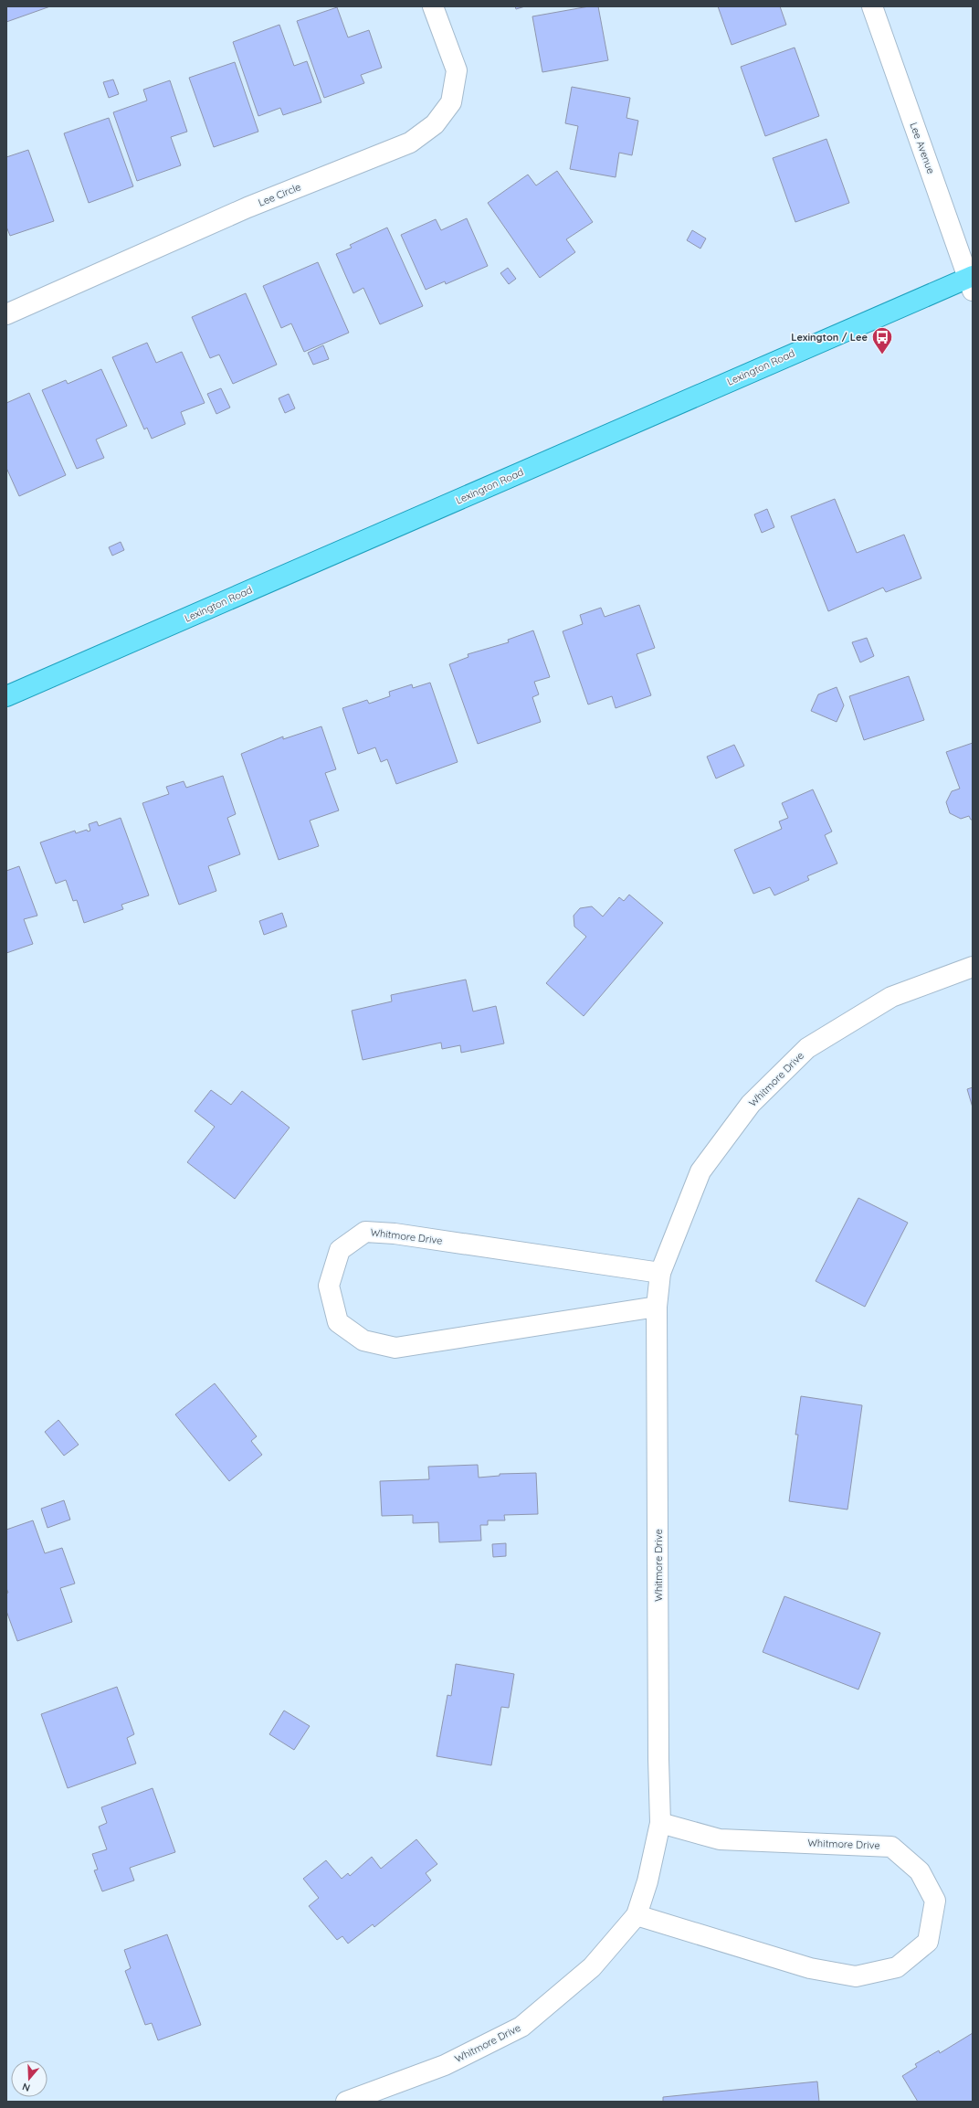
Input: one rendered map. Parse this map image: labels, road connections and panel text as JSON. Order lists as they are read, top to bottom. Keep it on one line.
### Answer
{"streets":{"main road":["Lexington Road"],"street":["Lee Avenue","Lee Circle","Whitmore Drive"]},"crossings":[["Lee Avenue","Lexington Road"]],"places":{"bus stop":["Lexington / Lee"]},"north":"bottom"}
